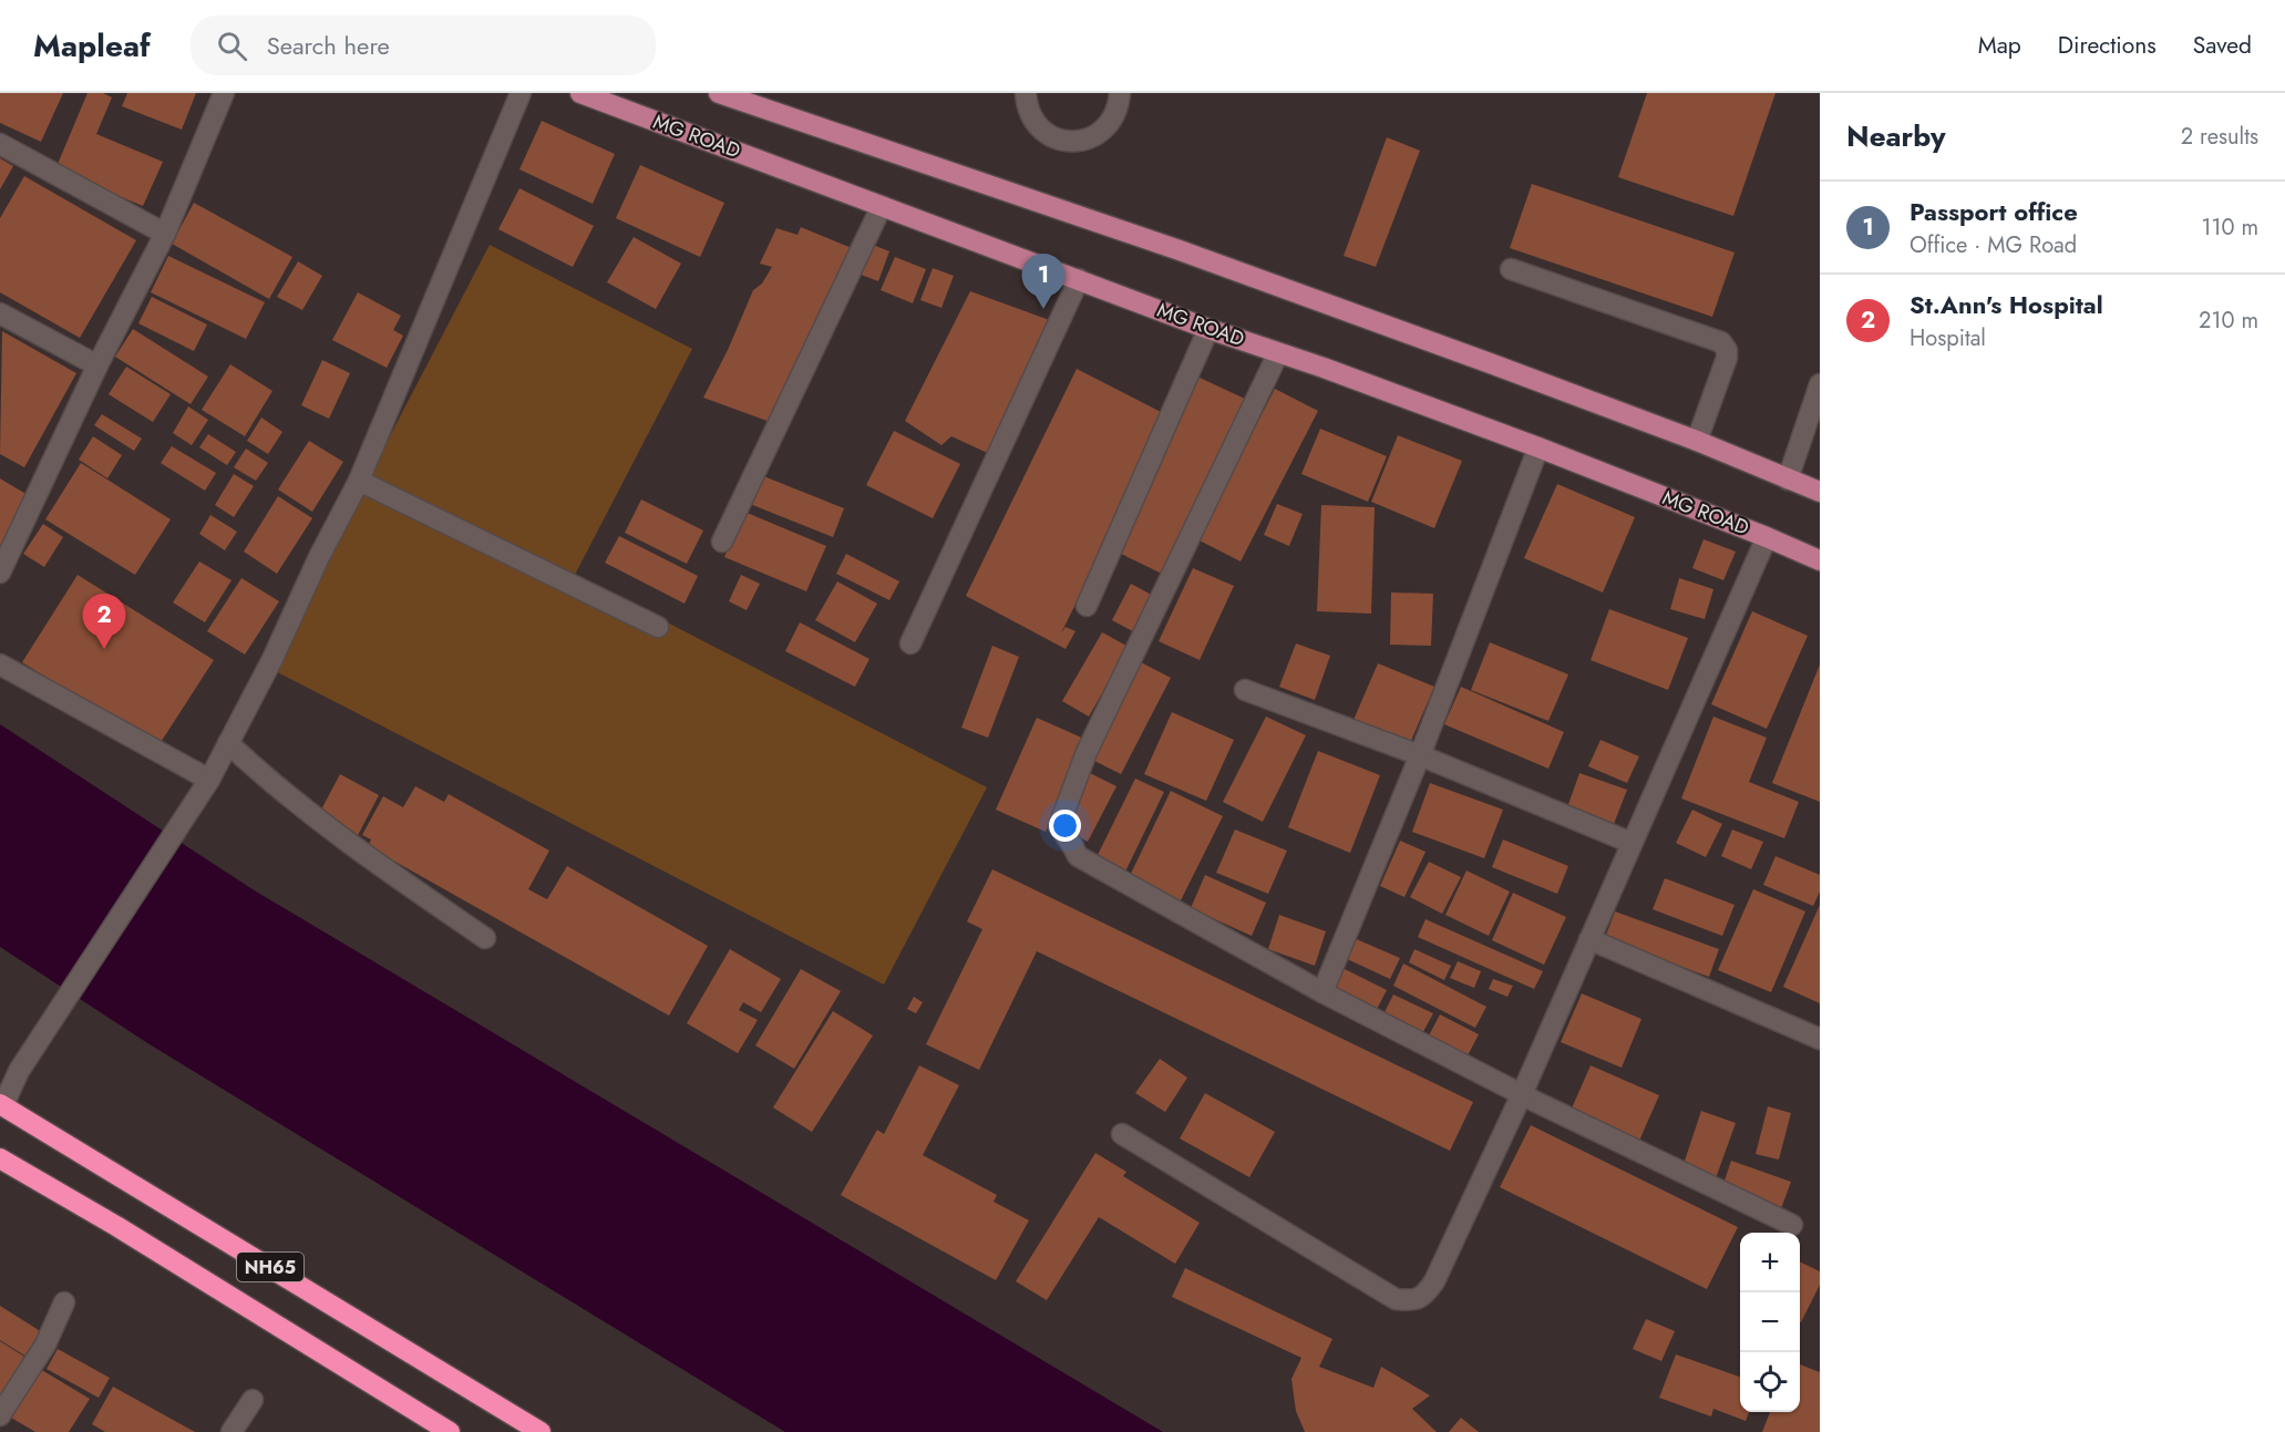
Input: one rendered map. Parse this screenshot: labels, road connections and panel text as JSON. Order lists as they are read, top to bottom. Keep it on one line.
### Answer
{"streets":{"highway":["NH65"],"main road":["MG ROAD"]},"page":{"header":"Mapleaf","search":"Search here","nav":["Map","Directions","Saved"],"heading":["Nearby","2 results"],"list":[{"mark":"1","name":"Passport office","note":"Office · MG Road","value":"110 m"},{"mark":"2","name":"St.Ann's Hospital","note":"Hospital","value":"210 m"}],"pins":["1","2"],"map_buttons":["+","−"]}}
